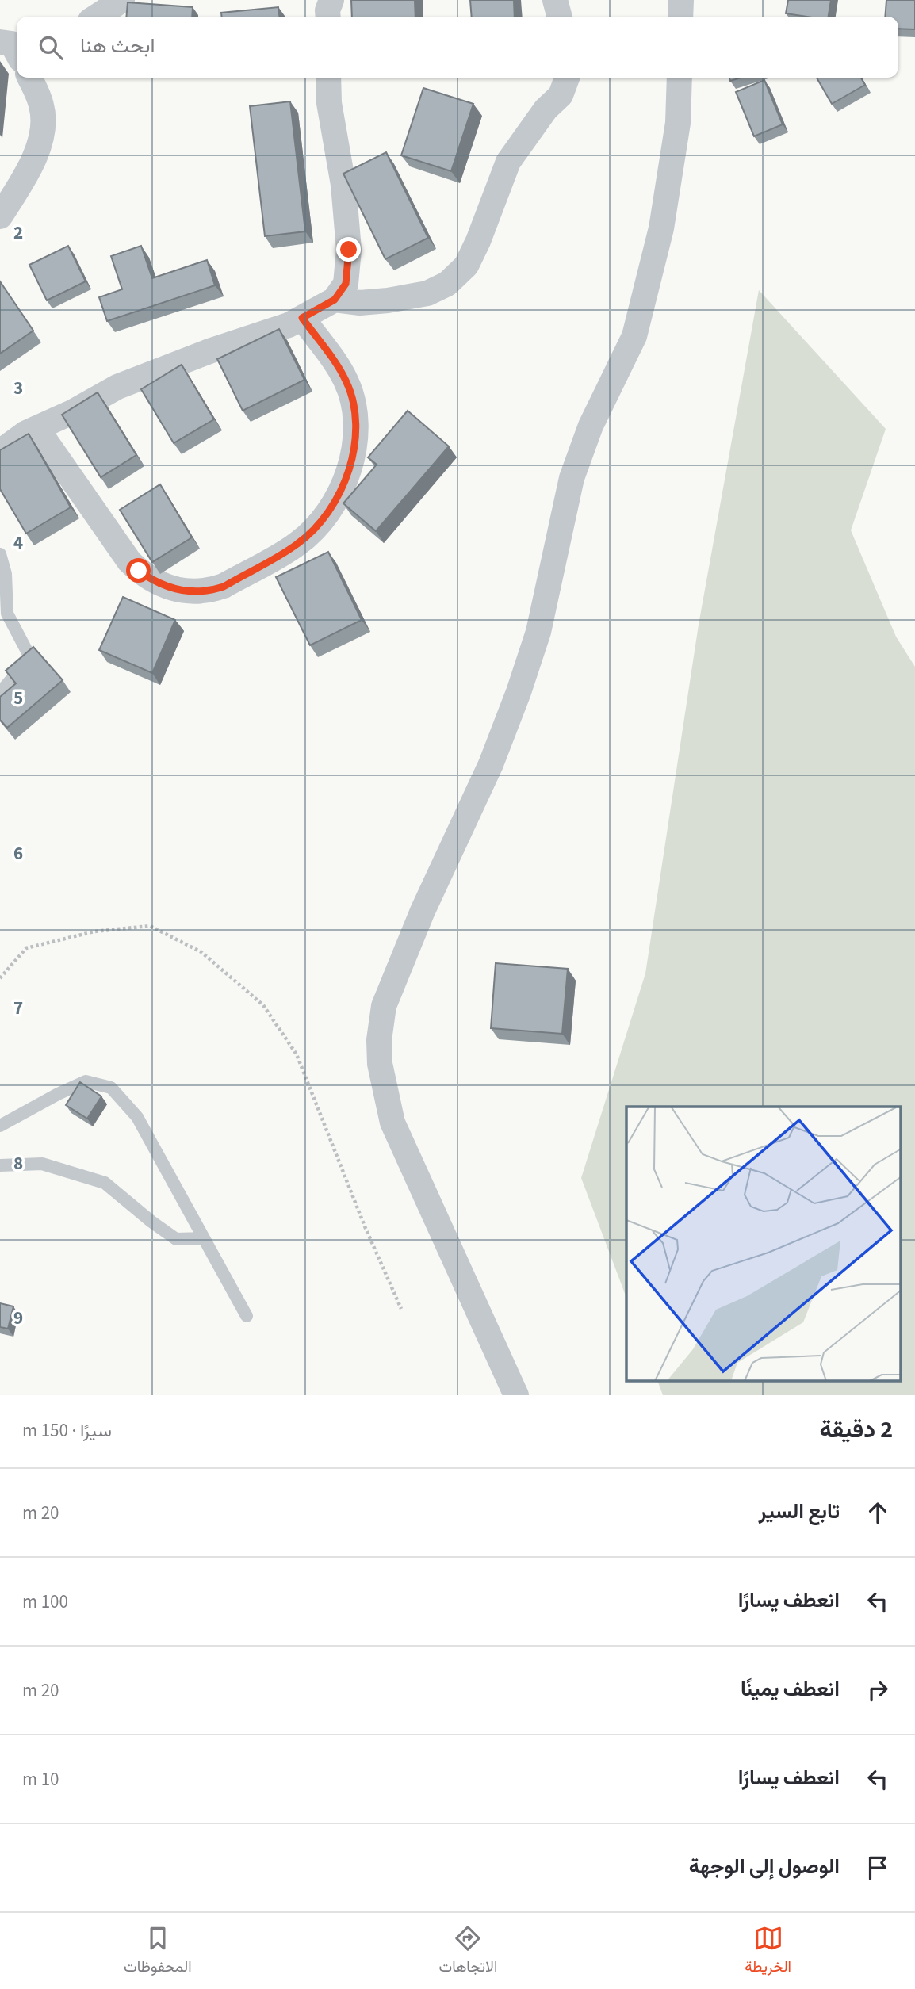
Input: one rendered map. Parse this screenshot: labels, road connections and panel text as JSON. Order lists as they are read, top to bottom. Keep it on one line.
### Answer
{"page":{"search":"ابحث هنا","heading":["2 دقيقة","سيرًا · 150 m"],"list":[["تابع السير","20 m"],["انعطف يسارًا","100 m"],["انعطف يمينًا","20 m"],["انعطف يسارًا","10 m"],"الوصول إلى الوجهة"],"nav":["الخريطة","الاتجاهات","المحفوظات"]},"grid":{"rows":["2","3","4","5","6","7","8","9"]}}
